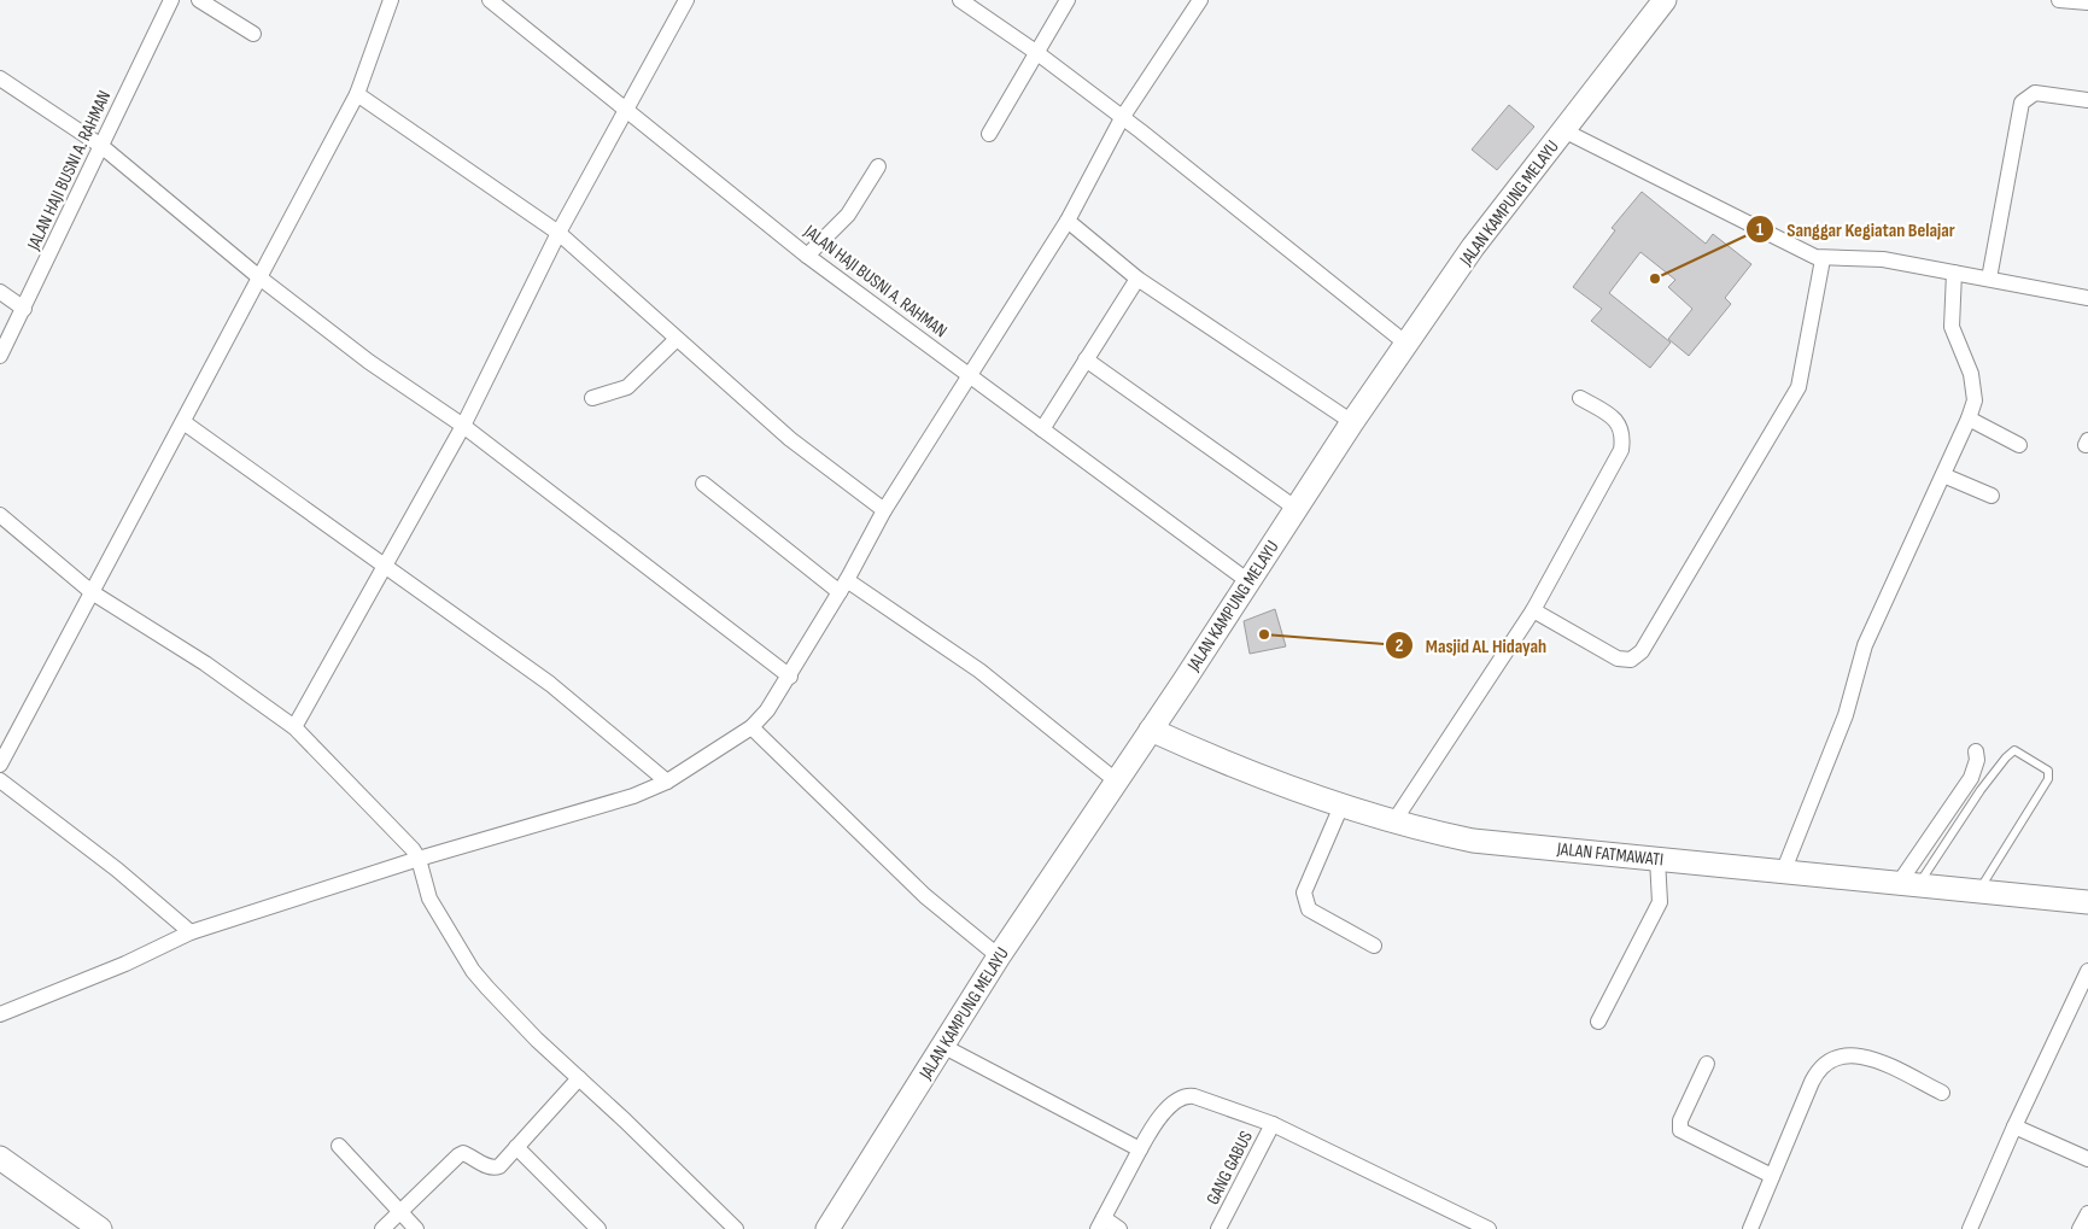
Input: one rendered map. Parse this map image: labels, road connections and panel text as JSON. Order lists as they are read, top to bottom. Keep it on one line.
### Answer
{"streets":{"main road":["JALAN KAMPUNG MELAYU","JALAN FATMAWATI"],"street":["JALAN HAJI BUSNI A. RAHMAN","GANG GABUS"]},"crossings":[["JALAN HAJI BUSNI A. RAHMAN","JALAN KAMPUNG MELAYU"],["JALAN KAMPUNG MELAYU","JALAN FATMAWATI"]],"places":["Sanggar Kegiatan Belajar","Masjid AL Hidayah"]}
